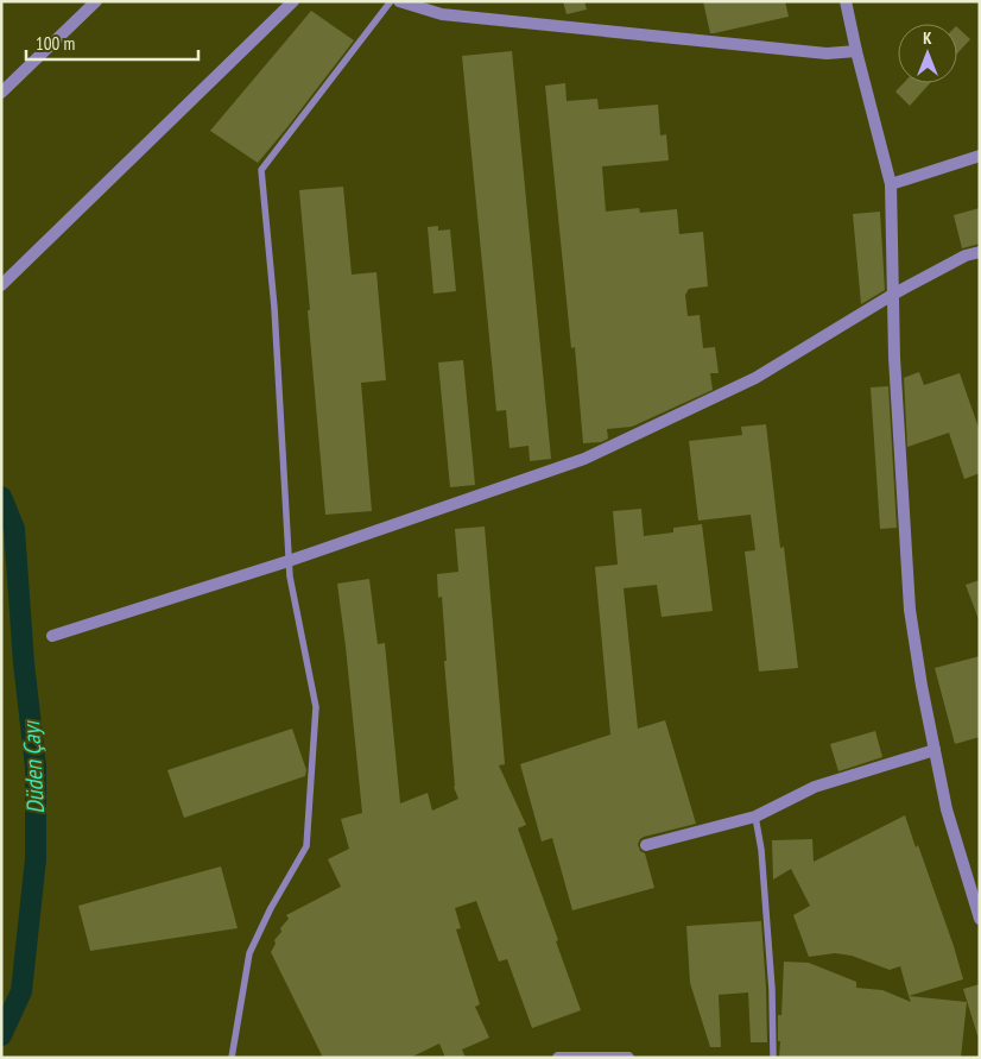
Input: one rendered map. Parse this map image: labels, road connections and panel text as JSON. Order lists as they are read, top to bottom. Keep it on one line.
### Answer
{"water":["Düden Çayı"],"scale_bar":"100 m","north":"top"}
